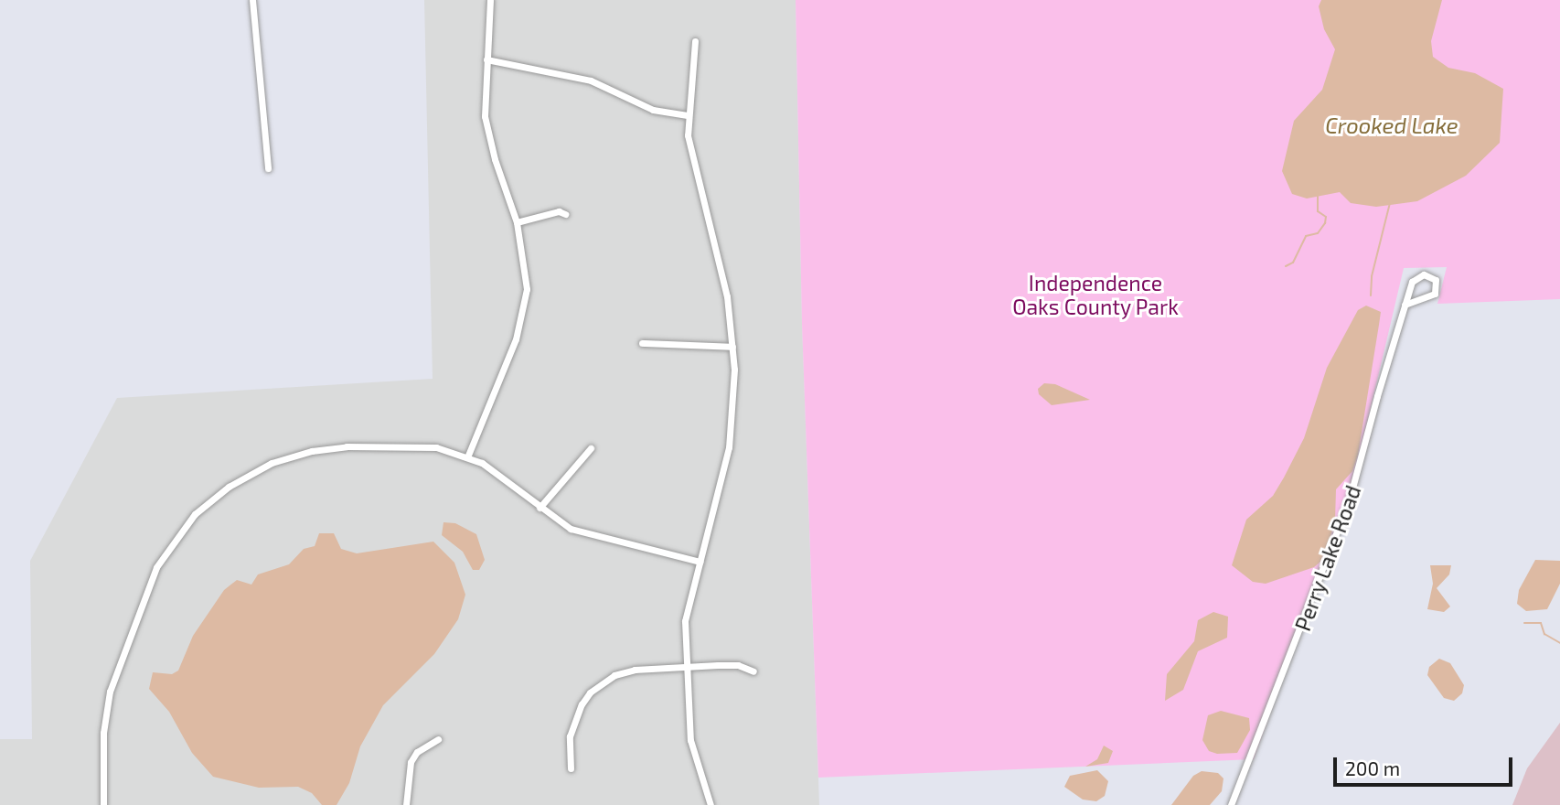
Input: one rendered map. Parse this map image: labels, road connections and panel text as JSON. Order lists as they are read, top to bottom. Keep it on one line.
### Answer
{"streets":{"street":["Perry Lake Road"]},"water":["Crooked Lake"],"parks":["Independence Oaks County Park"],"scale_bar":"200 m"}
